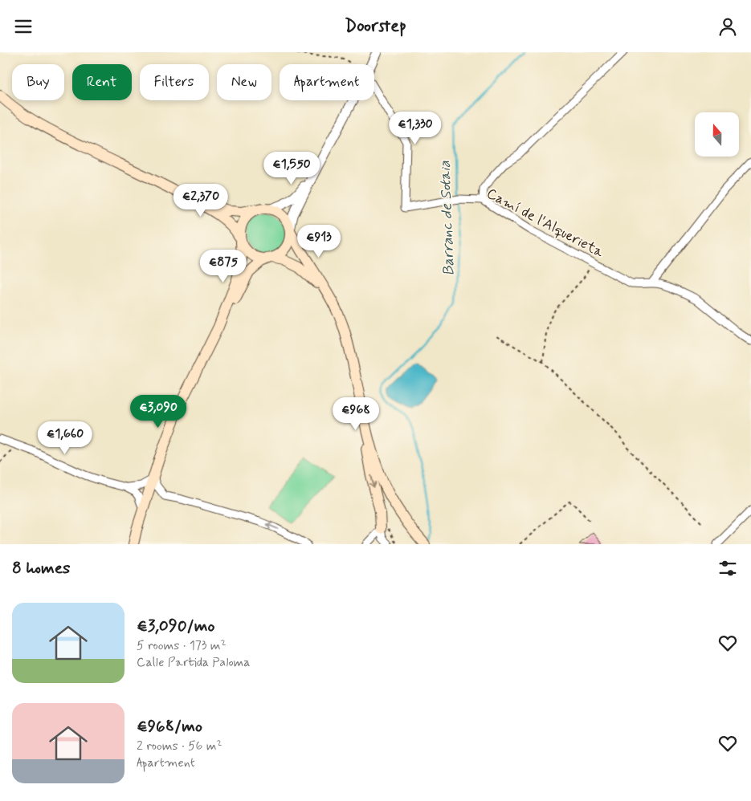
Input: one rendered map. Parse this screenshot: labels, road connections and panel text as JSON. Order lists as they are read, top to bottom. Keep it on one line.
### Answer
{"streets":{"street":["Camí de l'Alquerieta"]},"water":["Barranc de Sotaia"],"north":"top","page":{"header":"Doorstep","chip":["Buy","Rent","Filters","New","Apartment"],"price":["€1,330","€1,550","€2,370","€913","€875","€3,090","€968","€1,660"],"heading":"8 homes","list":[{"name":"€3,090/mo","note":"5 rooms · 173 m² · Calle Partida Paloma"},{"name":"€968/mo","note":"2 rooms · 56 m² · Apartment"}]}}
